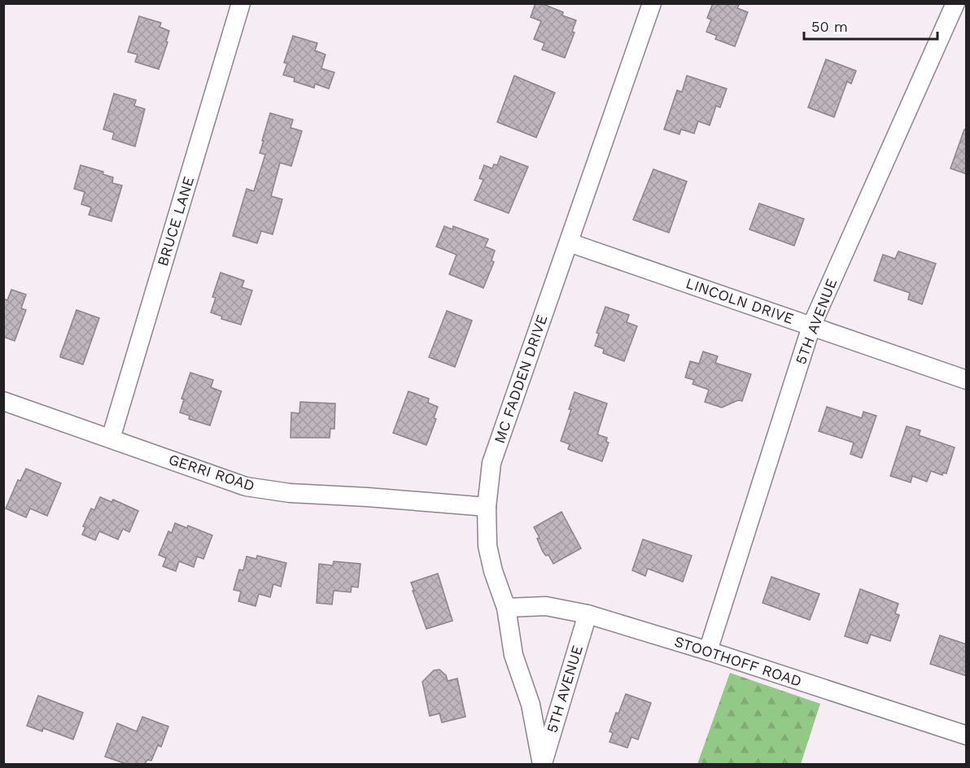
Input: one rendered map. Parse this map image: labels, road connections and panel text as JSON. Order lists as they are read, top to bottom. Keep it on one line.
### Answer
{"streets":{"street":["BRUCE LANE","LINCOLN DRIVE","5TH AVENUE","MC FADDEN DRIVE","GERRI ROAD","STOOTHOFF ROAD"]},"crossings":[["BRUCE LANE","GERRI ROAD"],["LINCOLN DRIVE","5TH AVENUE"],["LINCOLN DRIVE","MC FADDEN DRIVE"],["5TH AVENUE","MC FADDEN DRIVE"],["5TH AVENUE","STOOTHOFF ROAD"],["MC FADDEN DRIVE","GERRI ROAD"],["MC FADDEN DRIVE","STOOTHOFF ROAD"]],"scale_bar":"50 m"}
